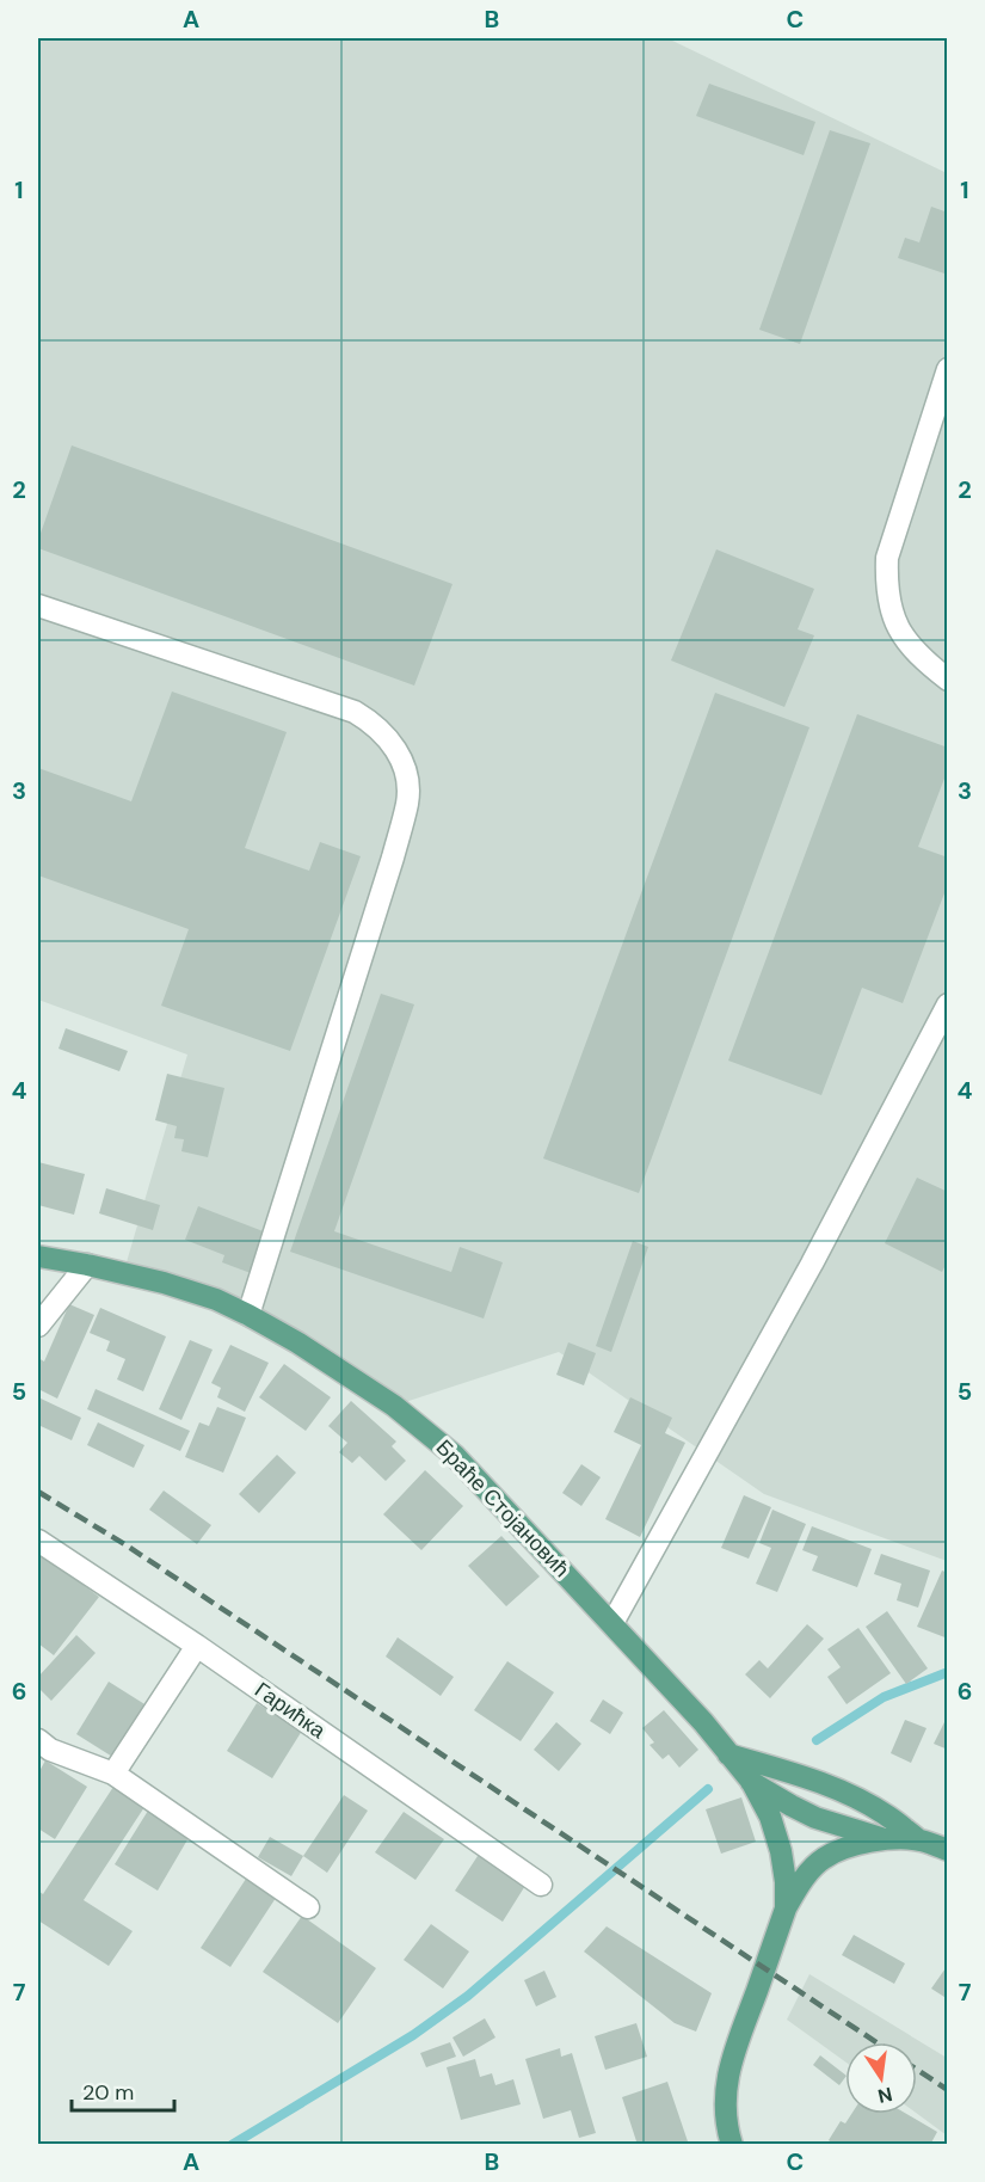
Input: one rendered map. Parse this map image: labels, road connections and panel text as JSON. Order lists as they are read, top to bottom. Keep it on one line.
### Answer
{"streets":{"main road":["Браће Стојановић"],"street":["Гарићка"]},"scale_bar":"20 m","north":"bottom","grid":{"columns":["A","B","C"],"rows":["1","2","3","4","5","6","7"]}}
